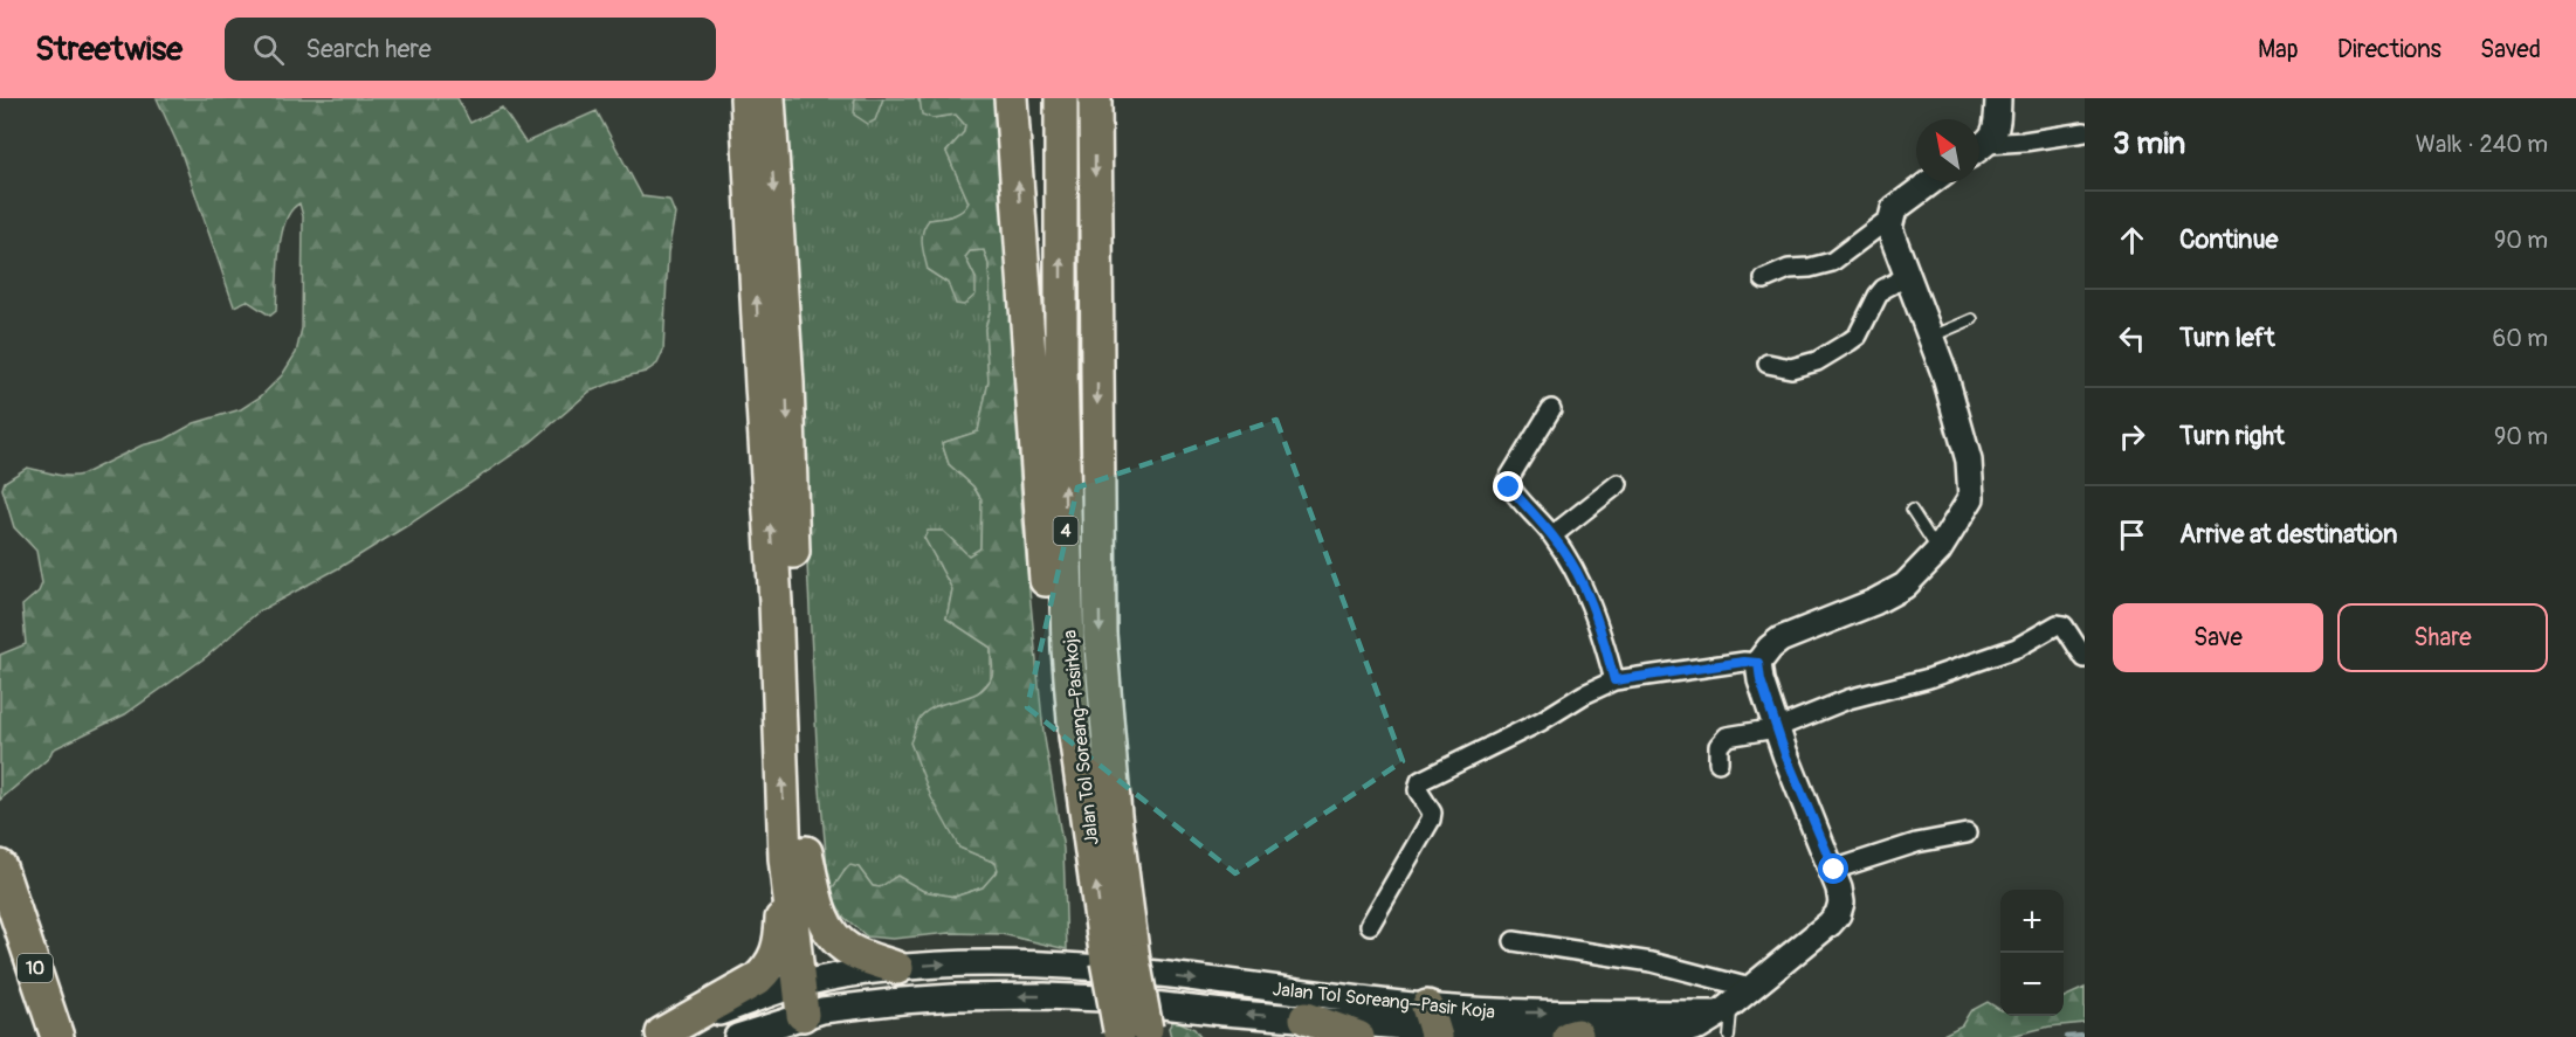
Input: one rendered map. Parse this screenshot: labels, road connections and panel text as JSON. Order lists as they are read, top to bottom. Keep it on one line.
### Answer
{"streets":{"highway":["4","Jalan Tol Soreang–Pasirkoja","10"],"street":["Jalan Tol Soreang–Pasir Koja"]},"north":"top left","page":{"header":"Streetwise","search":"Search here","nav":["Map","Directions","Saved"],"heading":["3 min","Walk · 240 m"],"list":[["Continue","90 m"],["Turn left","60 m"],["Turn right","90 m"],"Arrive at destination"],"buttons":["Save","Share"],"map_buttons":["+","−"]}}
